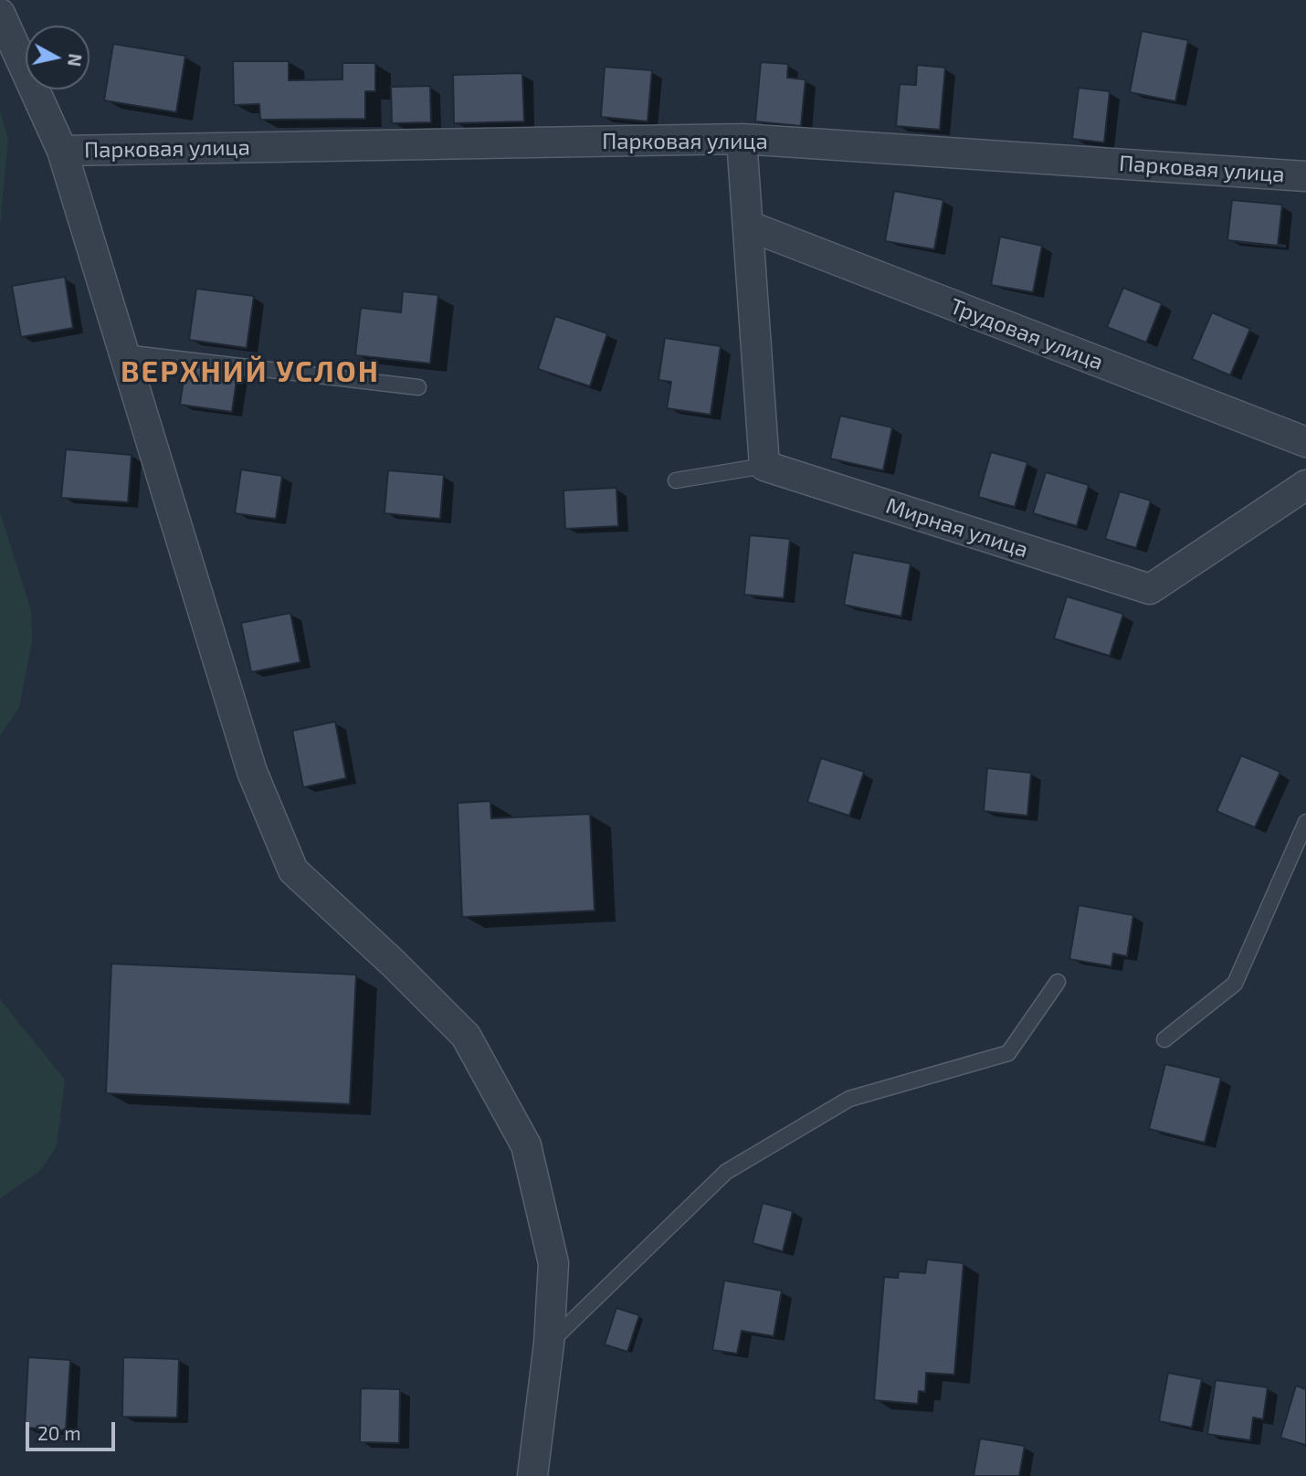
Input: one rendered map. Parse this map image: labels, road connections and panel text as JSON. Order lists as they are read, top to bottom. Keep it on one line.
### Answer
{"streets":{"street":["Парковая улица","Трудовая улица","Мирная улица"]},"districts":["ВЕРХНИЙ УСЛОН"],"scale_bar":"20 m","north":"right"}
